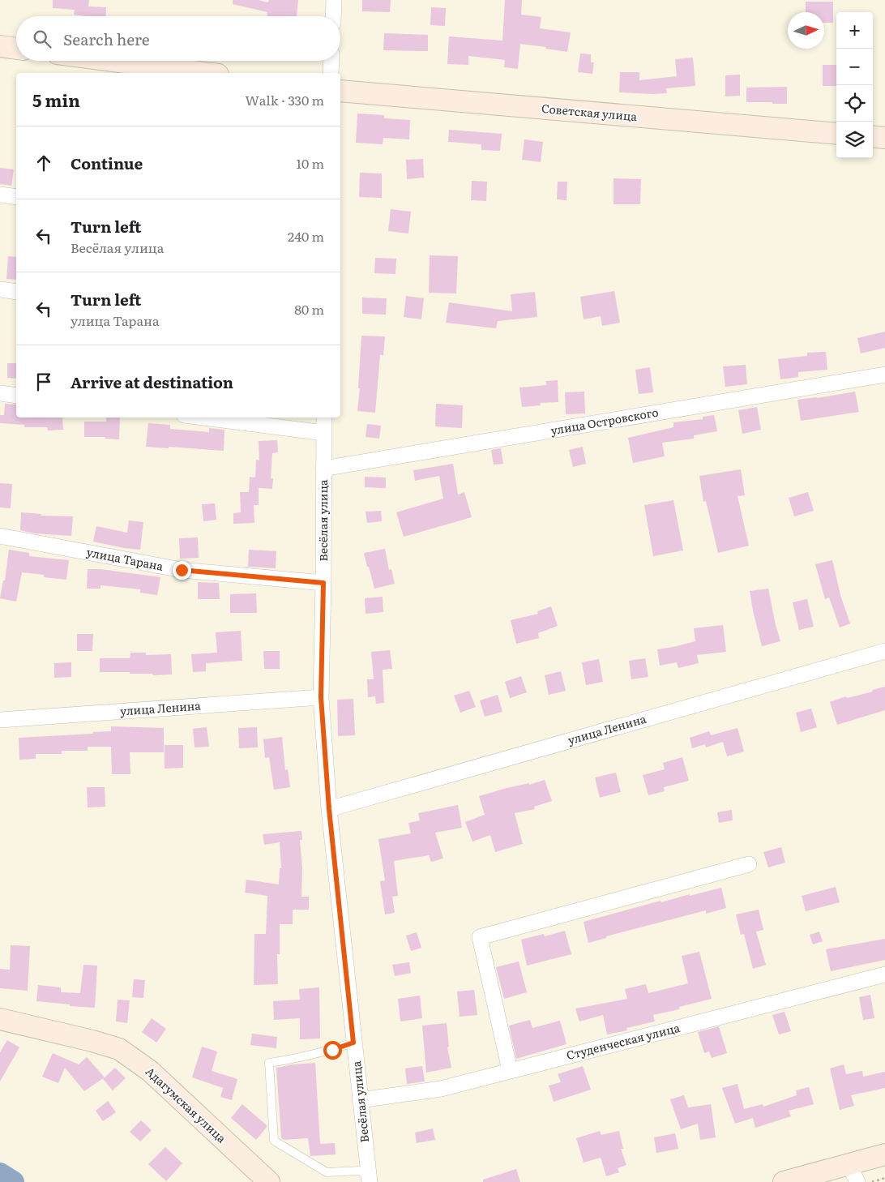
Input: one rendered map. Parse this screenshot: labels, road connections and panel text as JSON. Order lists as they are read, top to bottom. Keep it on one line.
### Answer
{"streets":{"main road":["Советская улица","Адагумская улица"],"street":["улица Островского","Весёлая улица","улица Тарана","улица Ленина","Студенческая улица"]},"crossings":[["улица Островского","Весёлая улица"],["Весёлая улица","улица Тарана"],["Весёлая улица","улица Ленина"],["Весёлая улица","Студенческая улица"]],"north":"right","page":{"map_buttons":["+","−"],"search":"Search here","heading":["5 min","Walk · 330 m"],"list":[["Continue","10 m"],["Turn left","Весёлая улица","240 m"],["Turn left","улица Тарана","80 m"],"Arrive at destination"]}}
